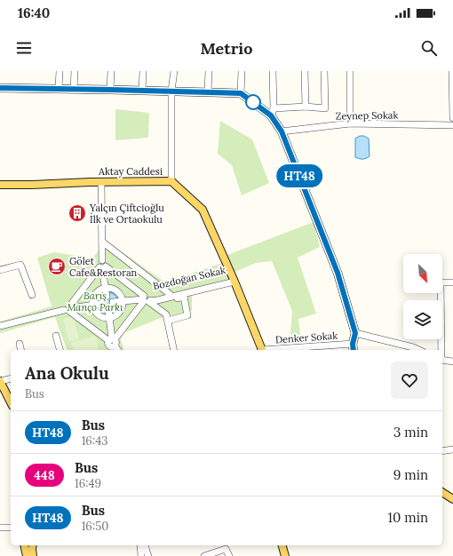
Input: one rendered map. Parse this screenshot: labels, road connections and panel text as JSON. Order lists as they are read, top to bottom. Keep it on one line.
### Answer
{"streets":{"main road":["Aktay Caddesi"],"street":["Zeynep Sokak","Bozdoğan Sokak","Denker Sokak"]},"crossings":[["Aktay Caddesi","Bozdoğan Sokak"]],"parks":["Barış Manço Parkı"],"places":{"building":["Yalçın Çiftcioğlu İlk ve Ortaokulu"],"cafe":["Gölet Cafe&Restoran"]},"lines":["bus line HT48"],"north":"bottom right","page":{"status":"16:40","header":"Metrio","on_map":"HT48","heading":["Ana Okulu","Bus"],"list":[{"mark":"HT48","name":"Bus","note":"16:43","value":"3 min"},{"mark":"448","name":"Bus","note":"16:49","value":"9 min"},{"mark":"HT48","name":"Bus","note":"16:50","value":"10 min"}]}}
